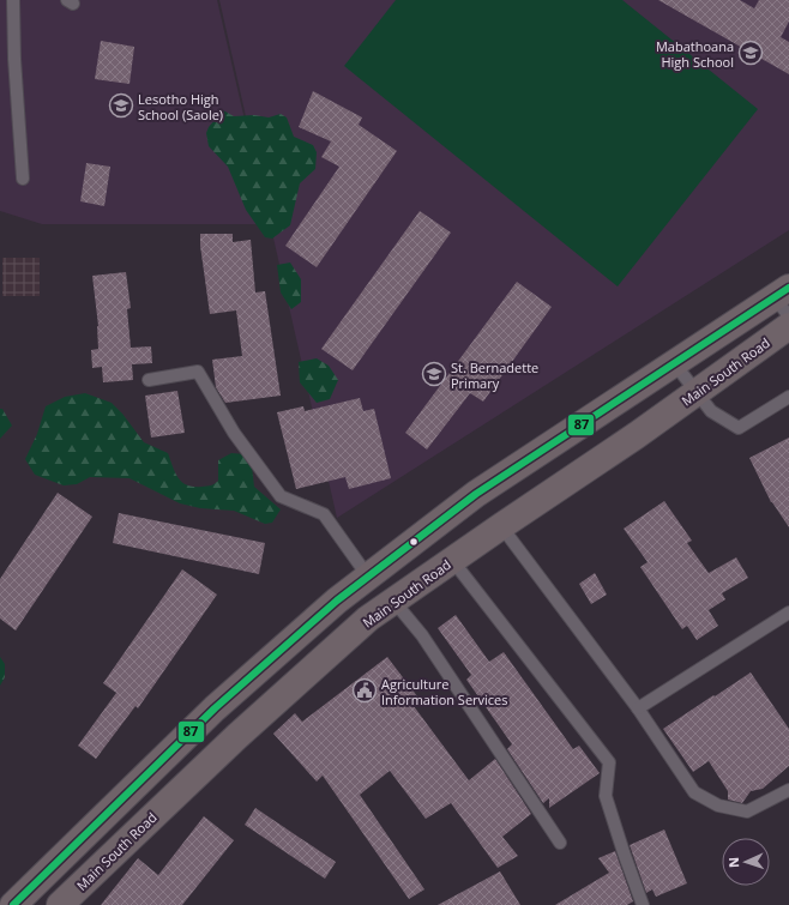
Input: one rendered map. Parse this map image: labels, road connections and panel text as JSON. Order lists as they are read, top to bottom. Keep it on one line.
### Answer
{"streets":{"main road":["Main South Road"]},"places":{"school or university":["Mabathoana High School","Lesotho High School (Saole)","St. Bernadette Primary"],"public building":["Agriculture Information Services"]},"lines":["transit line 87"],"north":"left"}
